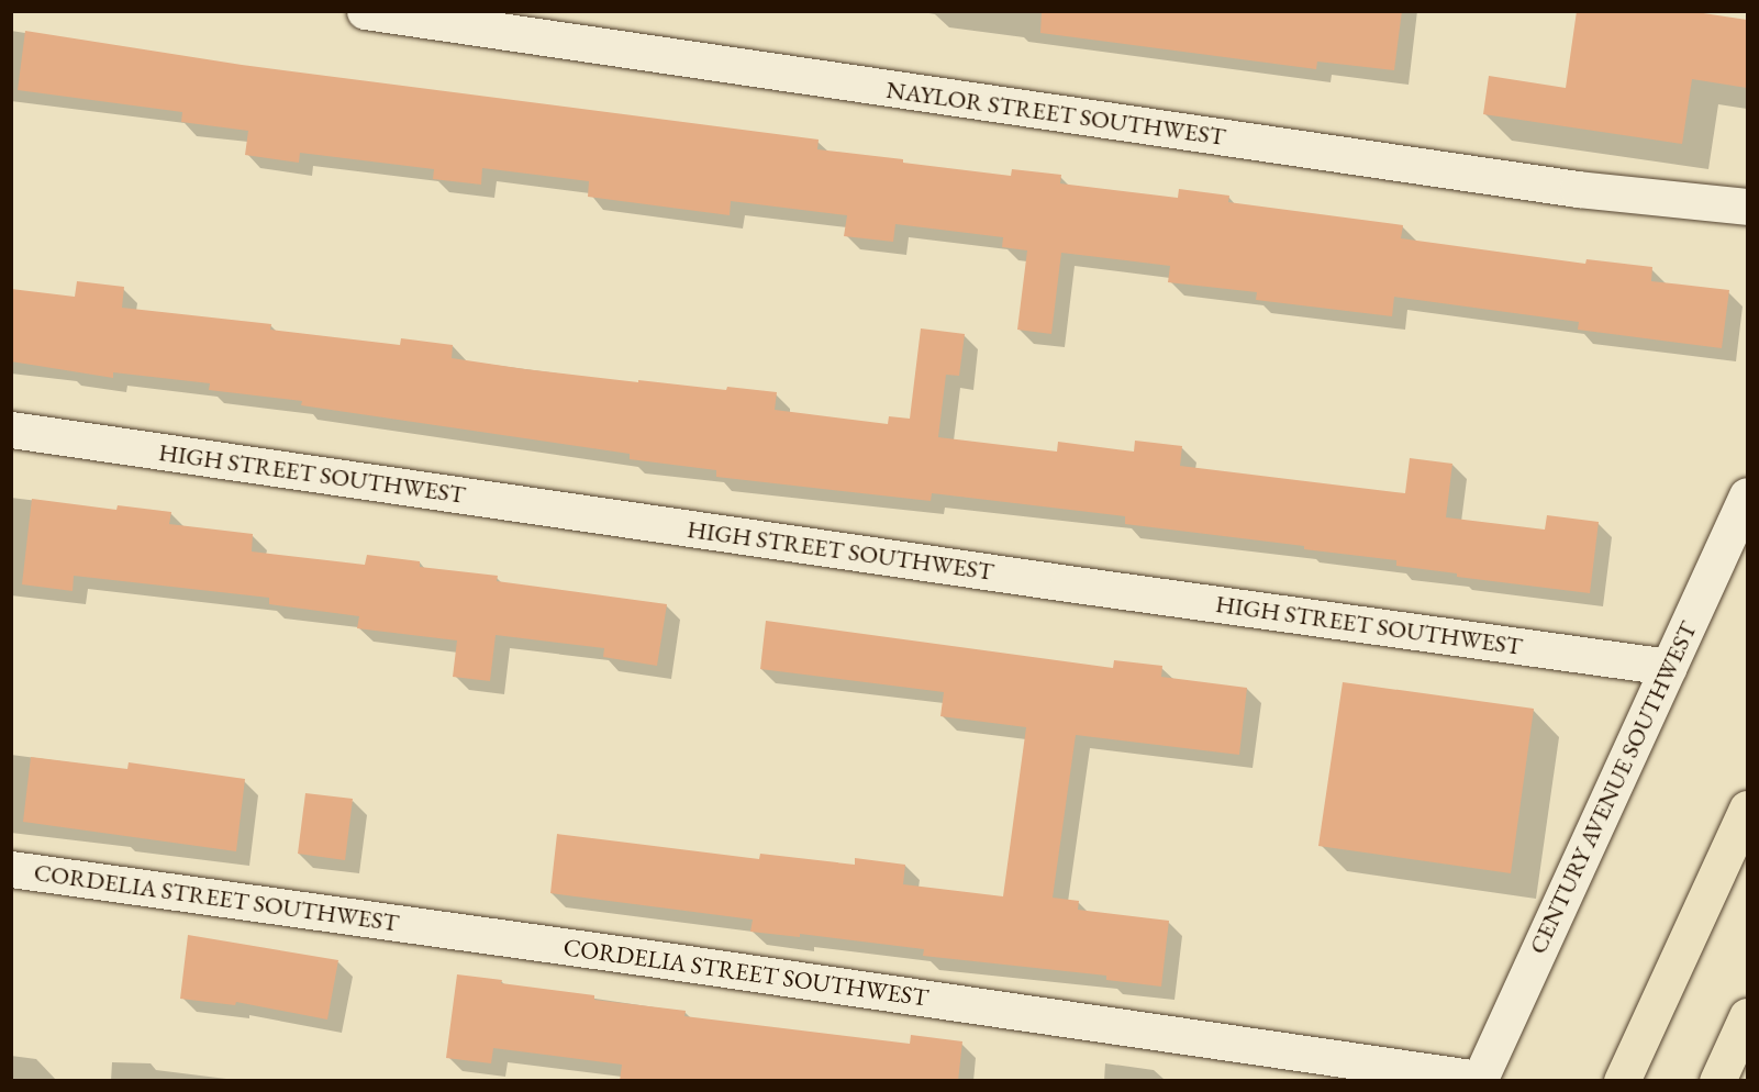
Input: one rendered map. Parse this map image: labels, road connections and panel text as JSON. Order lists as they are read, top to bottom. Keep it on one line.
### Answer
{"streets":{"street":["NAYLOR STREET SOUTHWEST","HIGH STREET SOUTHWEST","CENTURY AVENUE SOUTHWEST","CORDELIA STREET SOUTHWEST"]},"crossings":[["HIGH STREET SOUTHWEST","CENTURY AVENUE SOUTHWEST"],["CENTURY AVENUE SOUTHWEST","CORDELIA STREET SOUTHWEST"]]}
